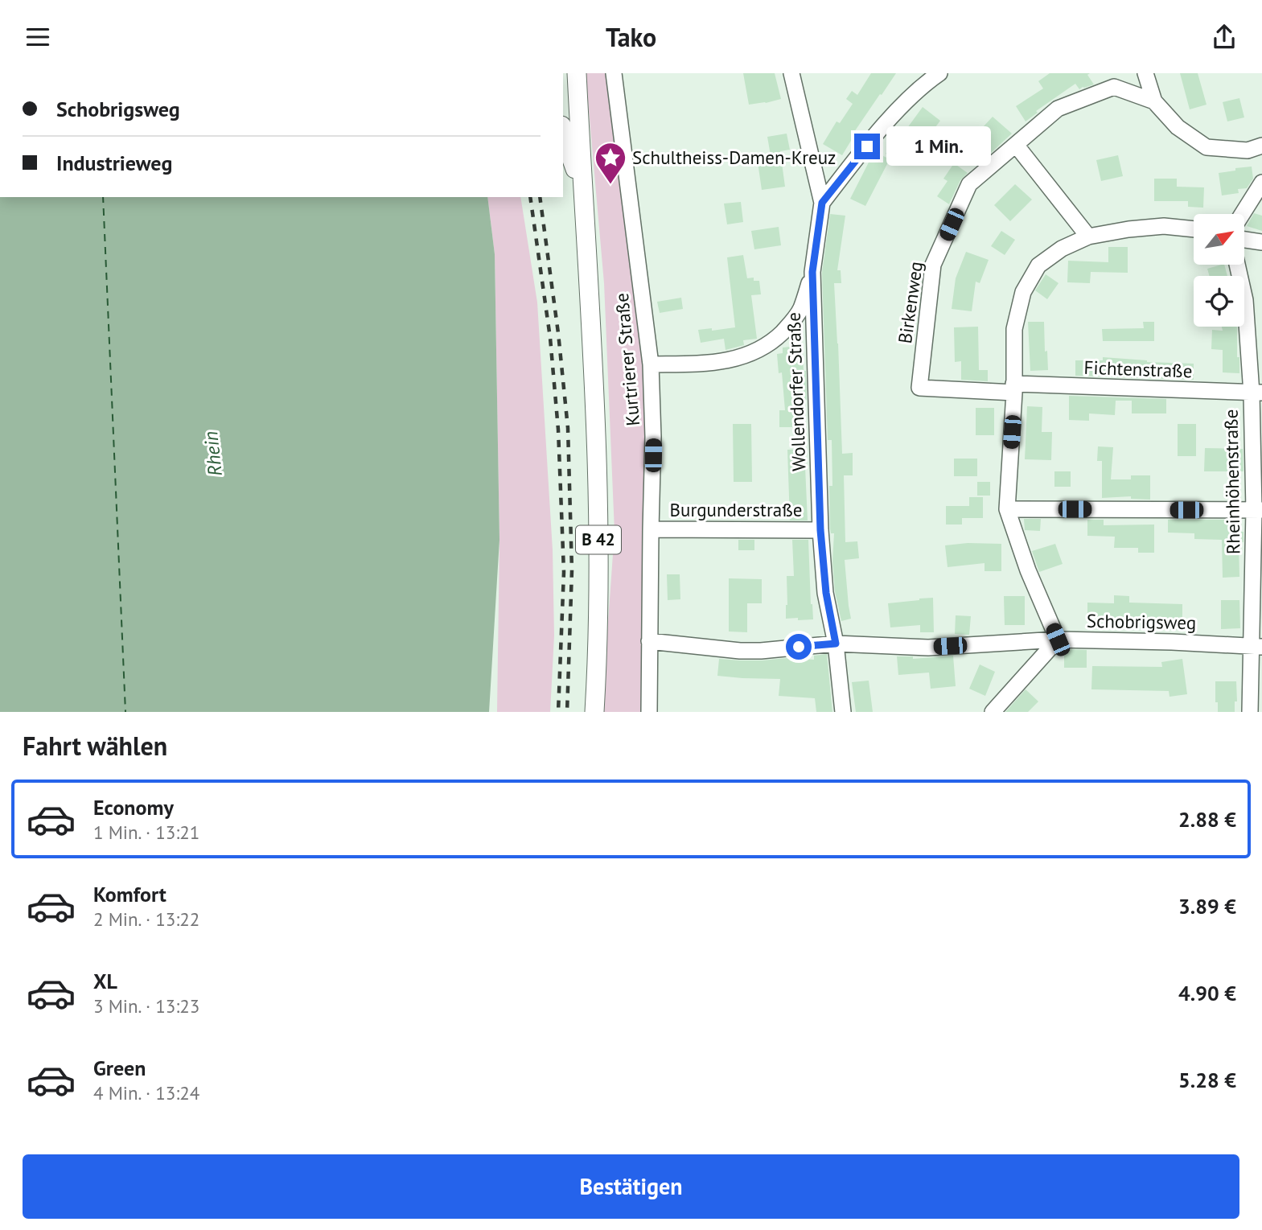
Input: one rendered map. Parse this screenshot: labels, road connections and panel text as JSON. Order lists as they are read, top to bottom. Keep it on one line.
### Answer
{"streets":{"main road":["B 42"],"street":["Birkenweg","Kurtrierer Straße","Fichtenstraße","Wollendorfer Straße","Rheinhöhenstraße","Burgunderstraße","Schobrigsweg"]},"crossings":[["Birkenweg","Fichtenstraße"],["Kurtrierer Straße","Burgunderstraße"],["Kurtrierer Straße","Schobrigsweg"],["Fichtenstraße","Rheinhöhenstraße"],["Wollendorfer Straße","Burgunderstraße"],["Wollendorfer Straße","Schobrigsweg"],["Rheinhöhenstraße","Schobrigsweg"]],"water":["Rhein"],"places":{"place":["Schultheiss-Damen-Kreuz"]},"north":"top right","page":{"header":"Tako","banner":["Schobrigsweg","Industrieweg"],"bubble":"1 Min.","heading":"Fahrt wählen","list":[{"name":"Economy","note":"1 Min. · 13:21","value":"2.88 €"},{"name":"Komfort","note":"2 Min. · 13:22","value":"3.89 €"},{"name":"XL","note":"3 Min. · 13:23","value":"4.90 €"},{"name":"Green","note":"4 Min. · 13:24","value":"5.28 €"}],"buttons":"Bestätigen"}}
